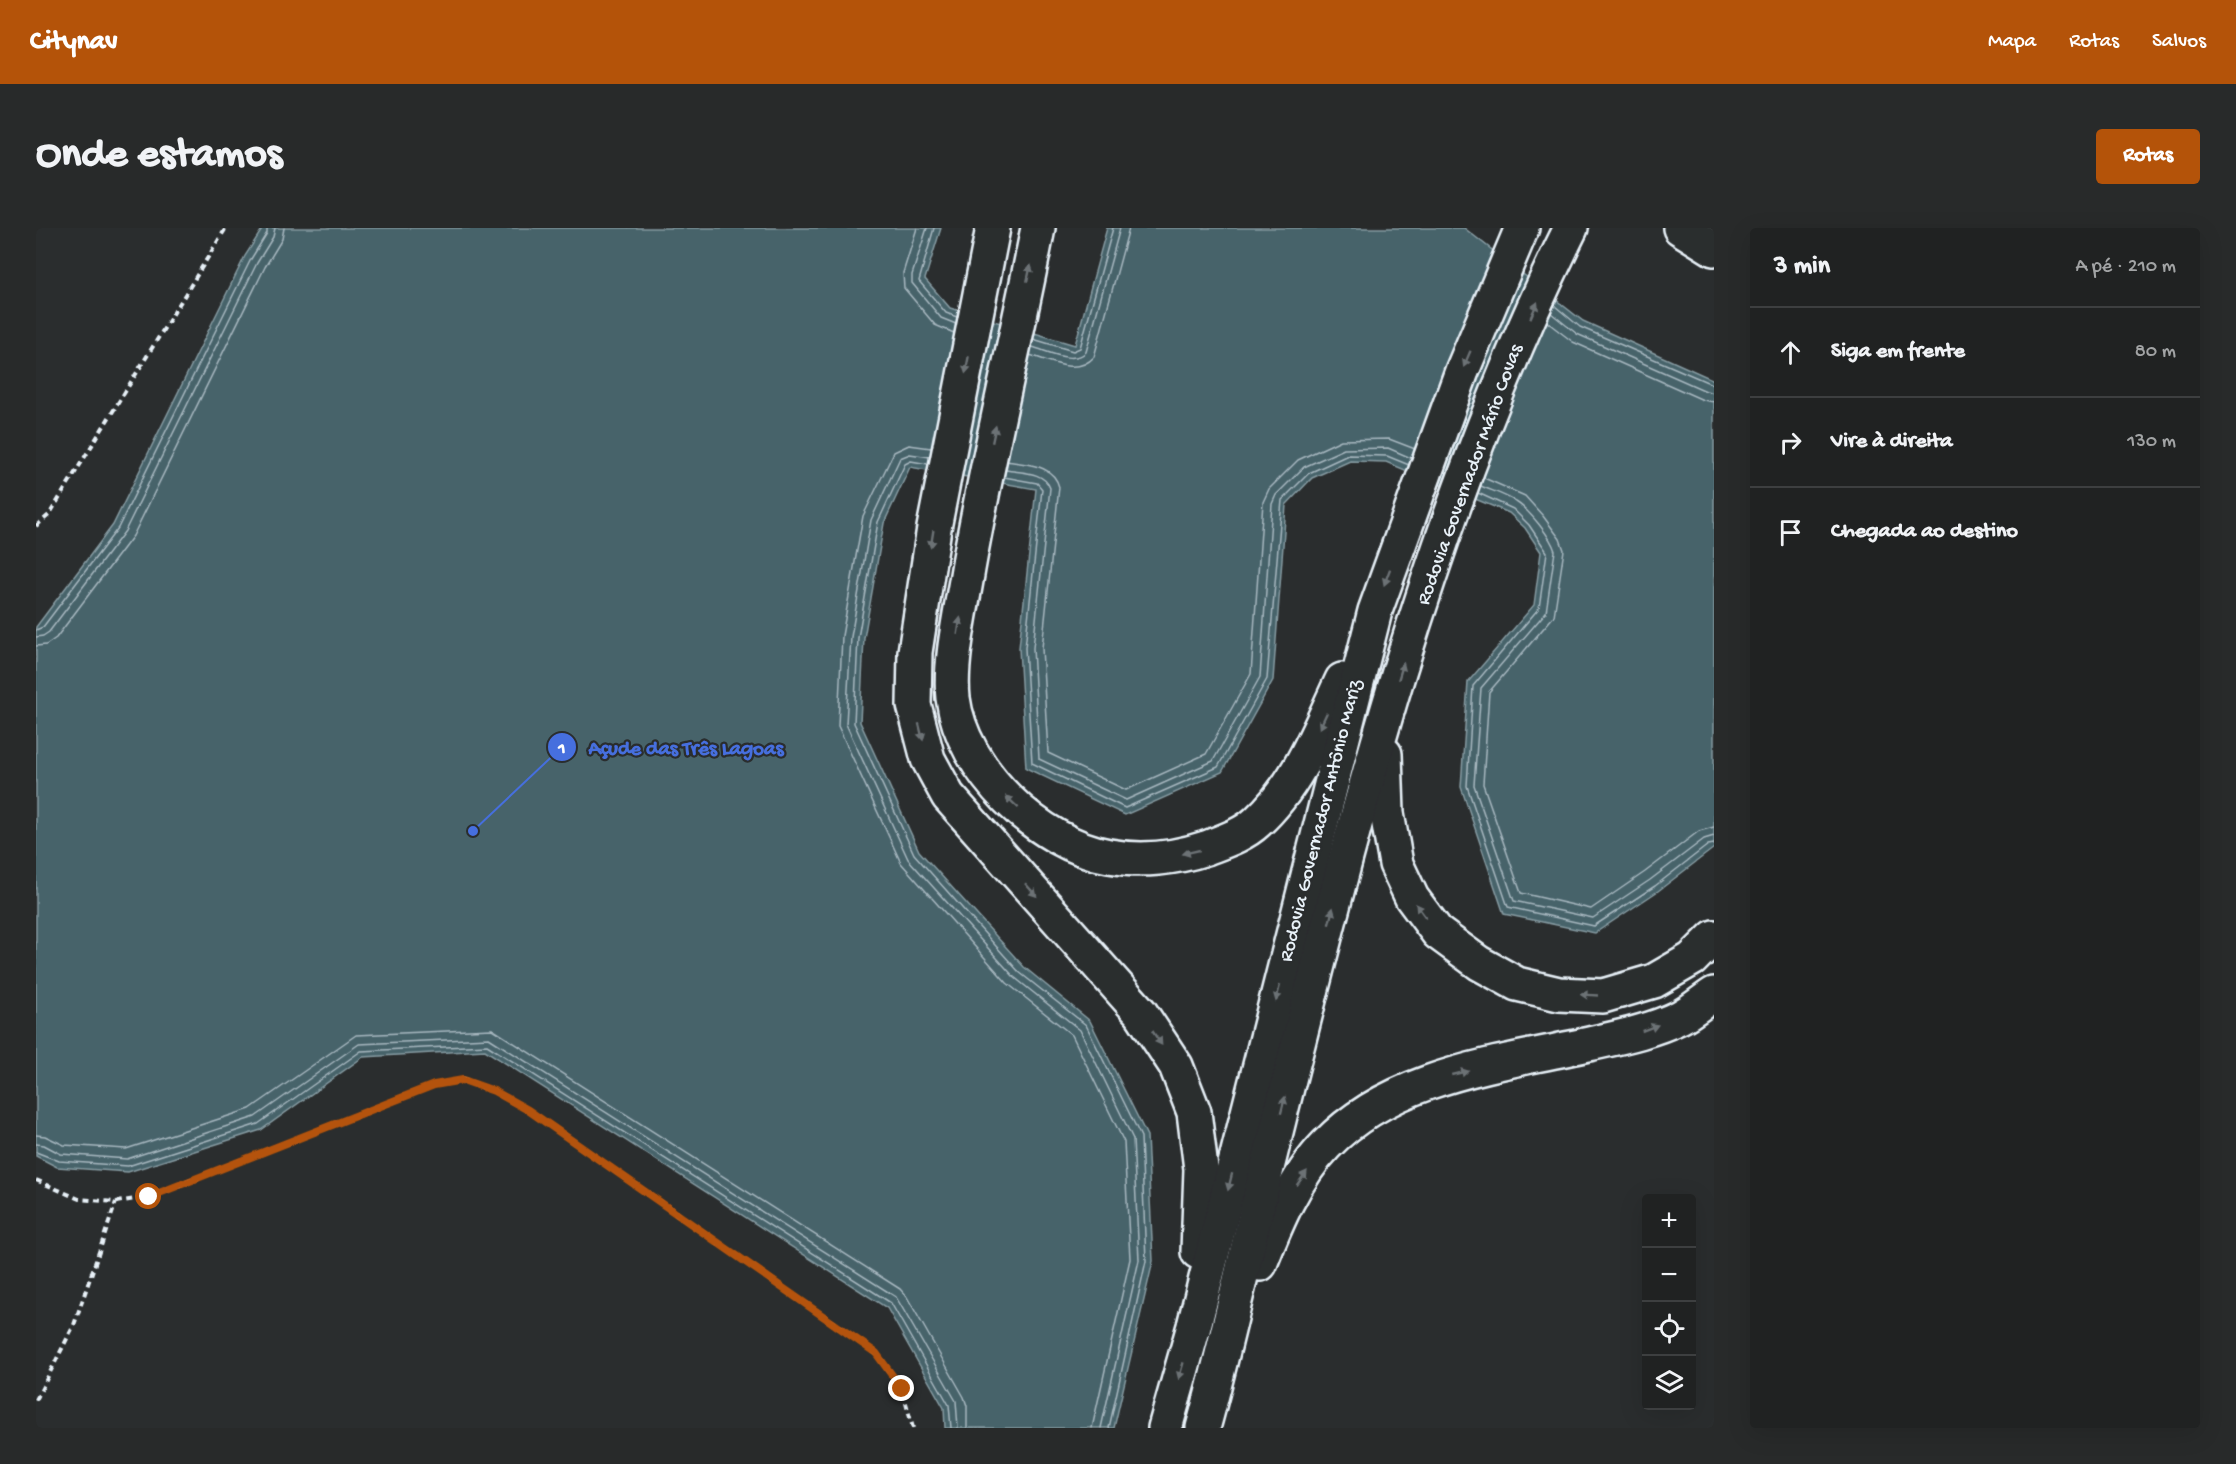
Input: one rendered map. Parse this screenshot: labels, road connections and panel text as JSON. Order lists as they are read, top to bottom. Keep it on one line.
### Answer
{"streets":{"highway":["Rodovia Governador Mário Covas","Rodovia Governador Antônio Mariz"]},"crossings":[["Rodovia Governador Mário Covas","Rodovia Governador Antônio Mariz"]],"one_way":["Rodovia Governador Mário Covas"],"places":["Açude das Três Lagoas"],"page":{"header":"Citynav","nav":["Mapa","Rotas","Salvos"],"buttons":"Rotas","title":"Onde estamos","heading":["3 min","A pé · 210 m"],"list":[["Siga em frente","80 m"],["Vire à direita","130 m"],"Chegada ao destino"],"map_buttons":["+","−"]}}
